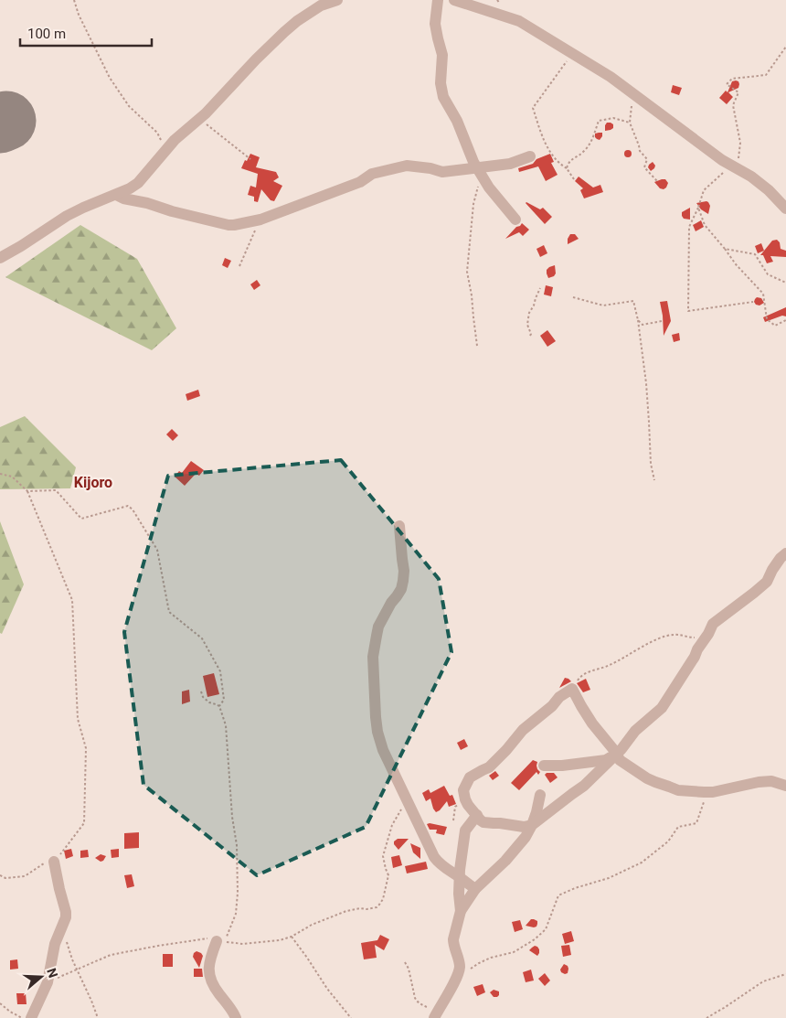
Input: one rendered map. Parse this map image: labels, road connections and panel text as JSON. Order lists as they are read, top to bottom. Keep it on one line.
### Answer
{"districts":["Kijoro"],"scale_bar":"100 m","north":"right"}
